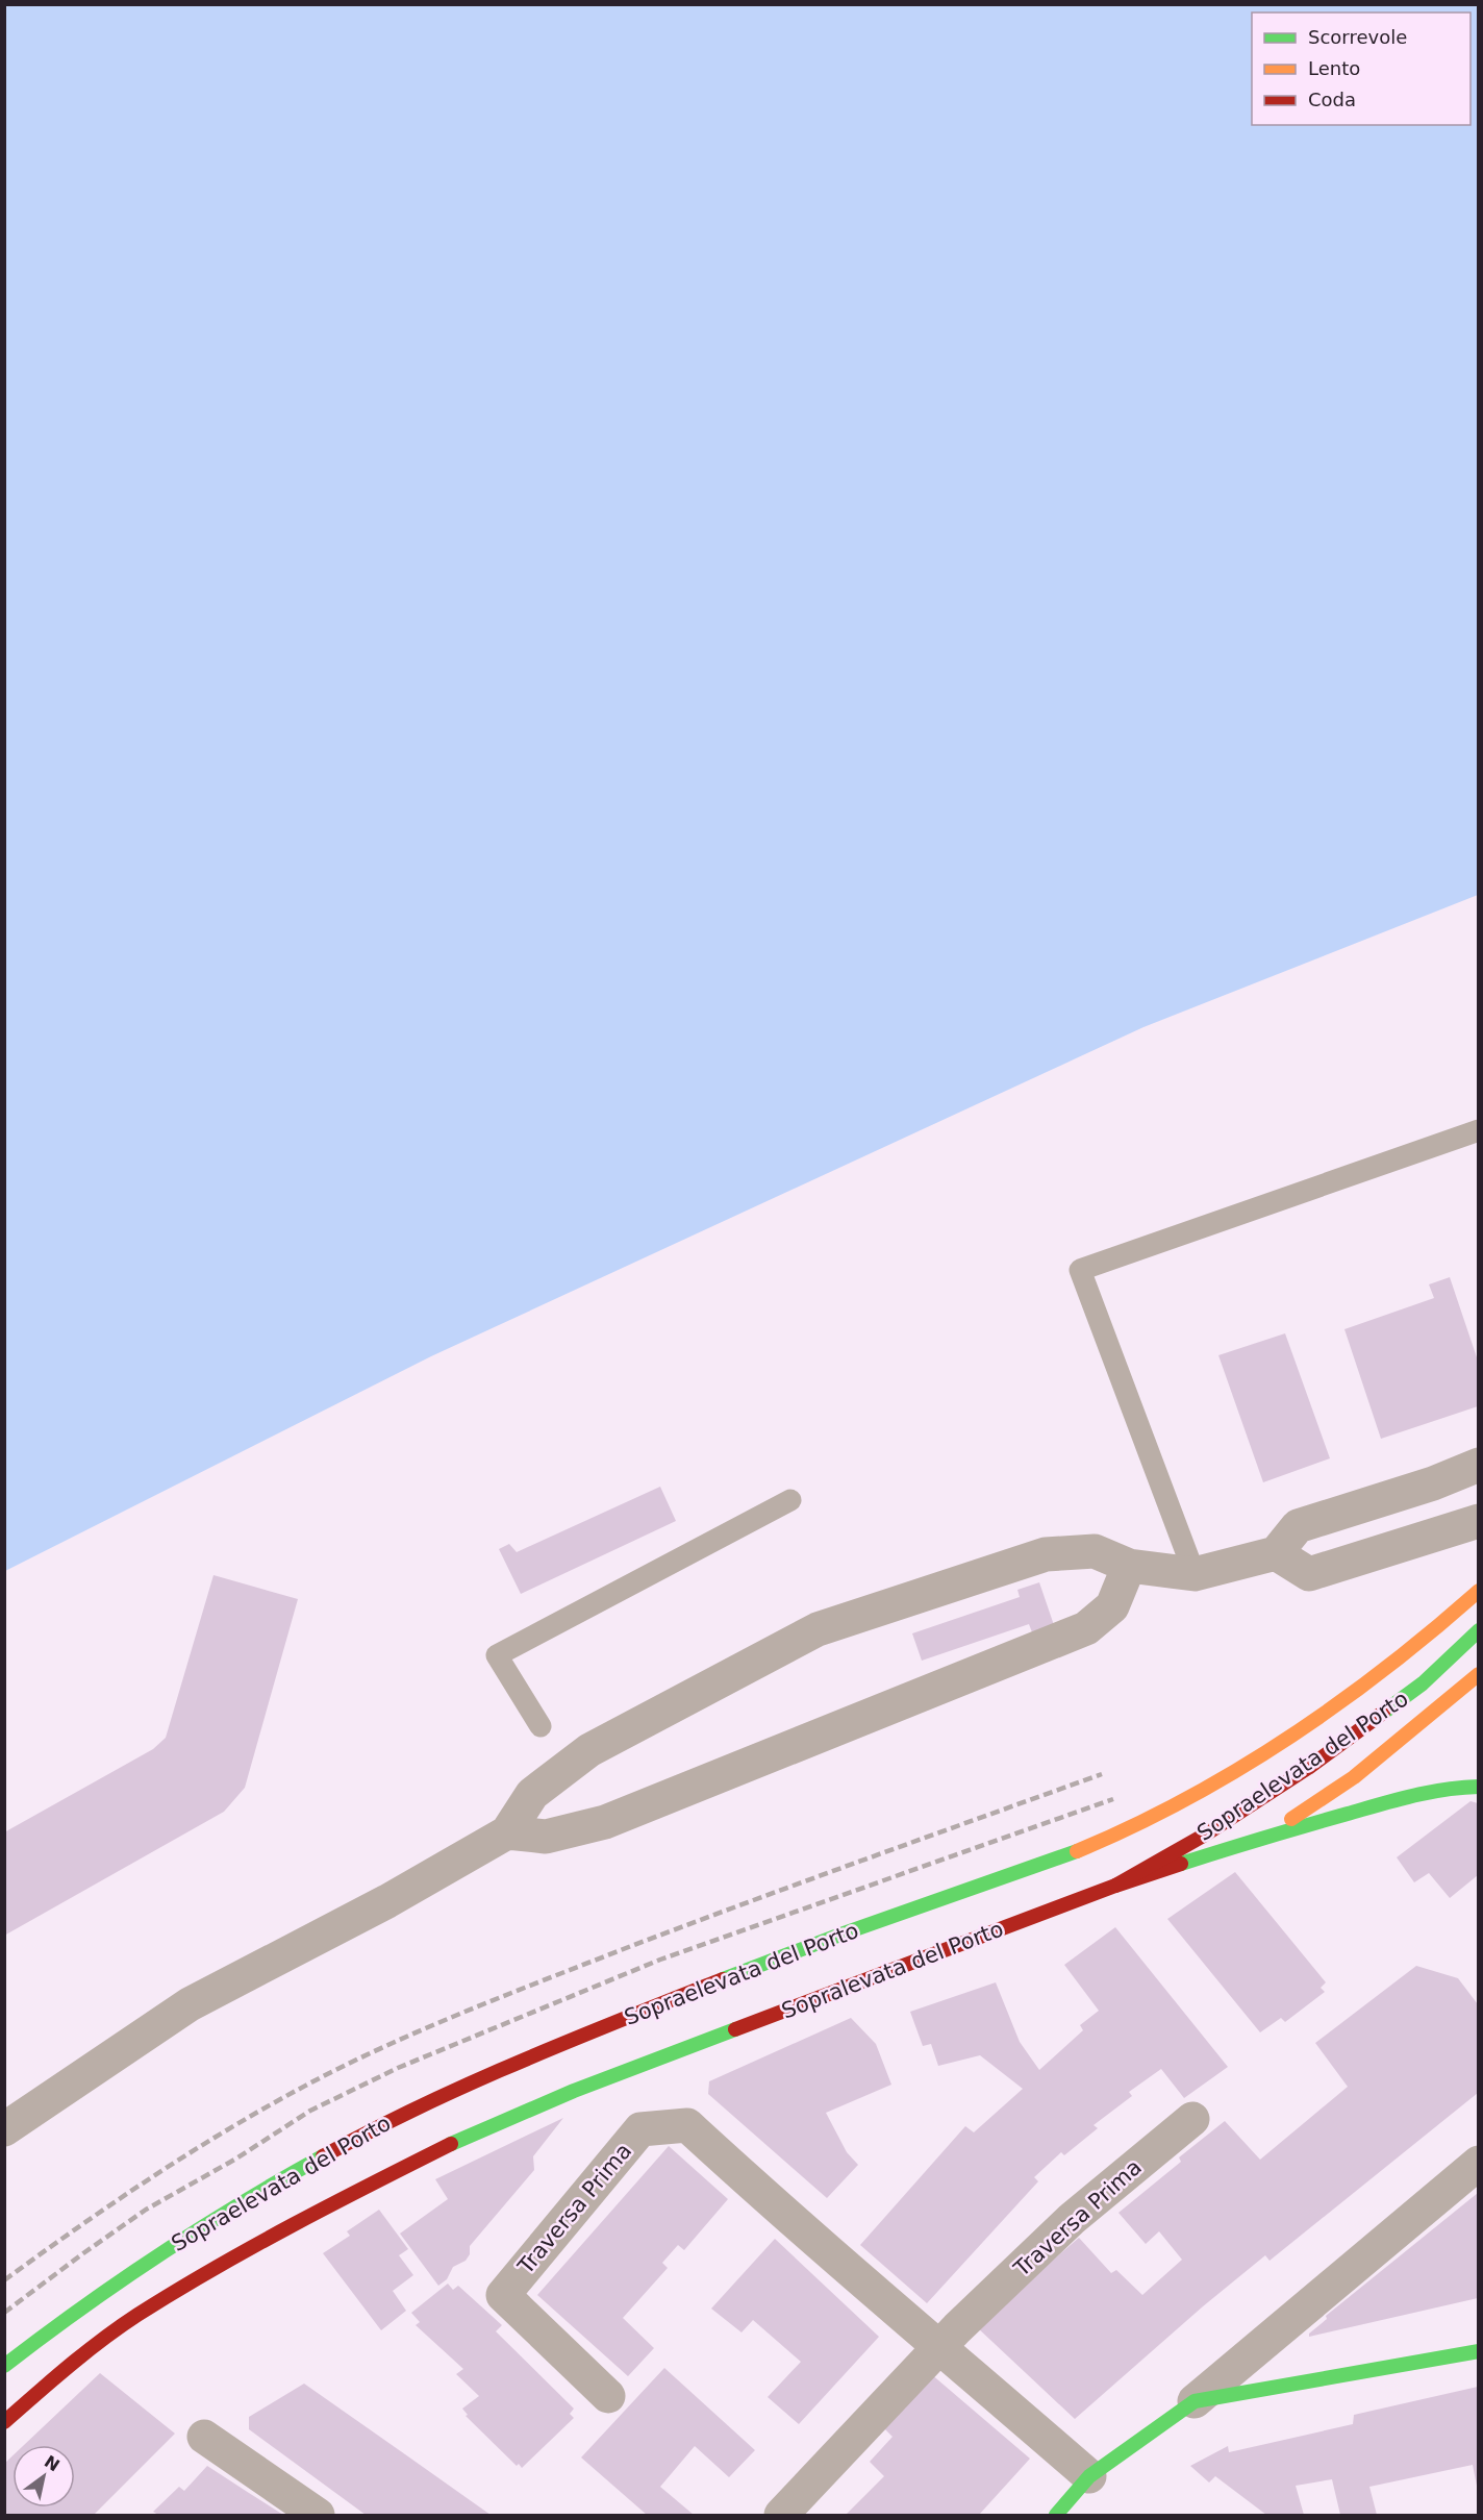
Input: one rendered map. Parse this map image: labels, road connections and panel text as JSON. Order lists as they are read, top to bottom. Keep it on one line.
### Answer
{"streets":{"main road":["Sopraelevata del Porto","Sopralevata del Porto"],"street":["Traversa Prima"]},"crossings":[["Sopraelevata del Porto","Sopralevata del Porto"]],"legend":["Scorrevole","Lento","Coda"],"north":"top right"}
